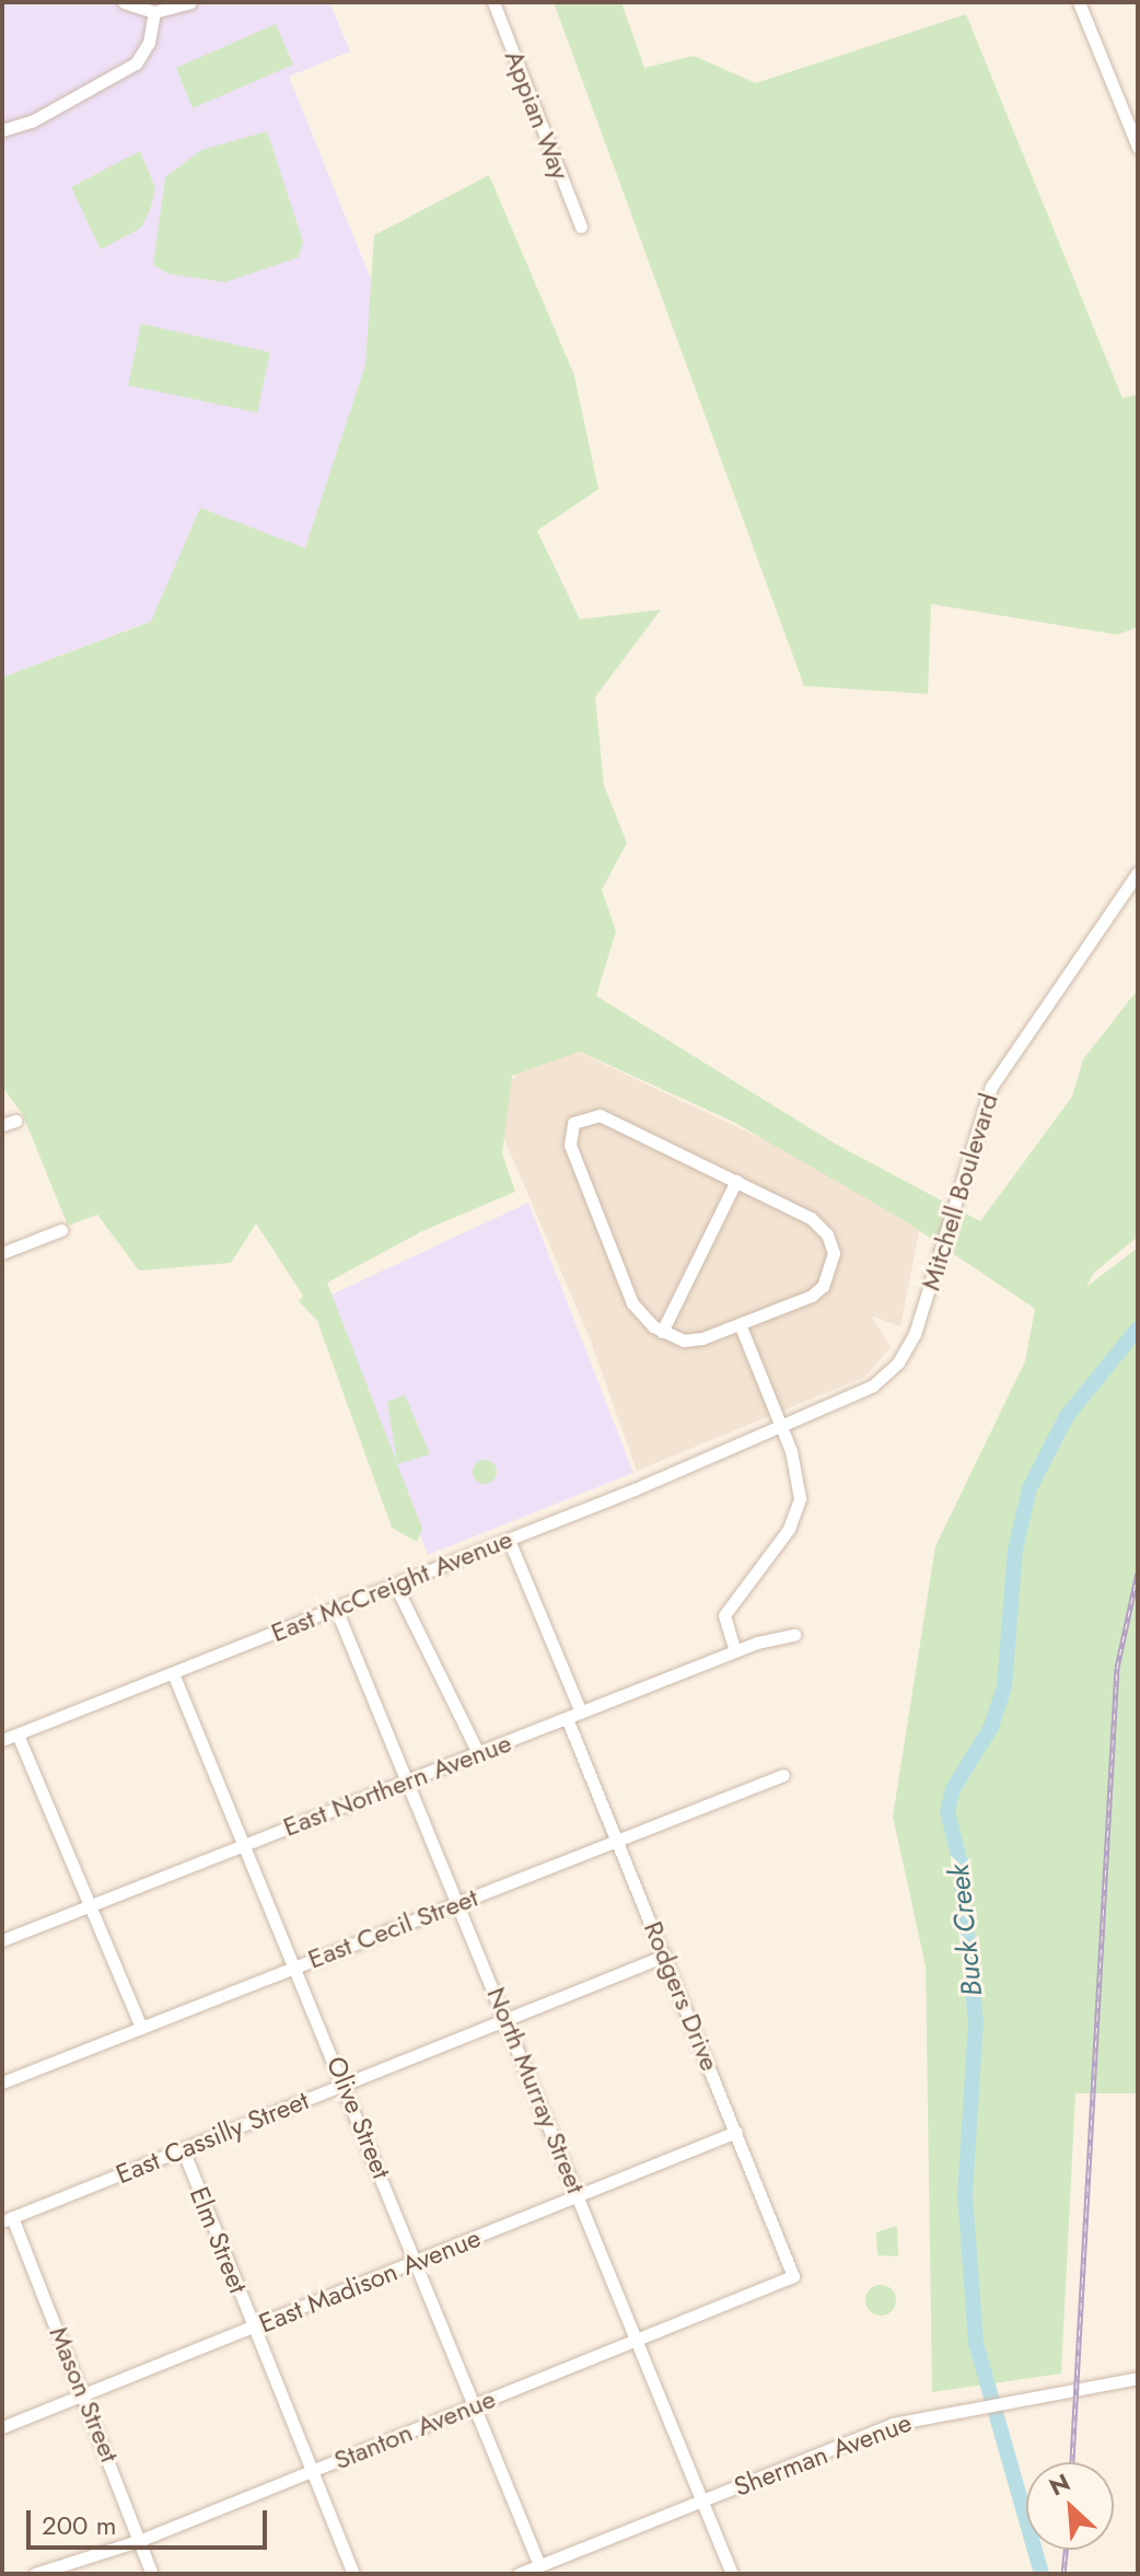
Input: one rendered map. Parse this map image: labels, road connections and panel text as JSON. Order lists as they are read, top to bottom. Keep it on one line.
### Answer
{"streets":{"street":["Appian Way","Mitchell Boulevard","East McCreight Avenue","East Northern Avenue","East Cecil Street","Rodgers Drive","North Murray Street","Olive Street","East Cassilly Street","Elm Street","East Madison Avenue","Mason Street","Stanton Avenue","Sherman Avenue"]},"crossings":[["Mitchell Boulevard","East McCreight Avenue"],["East McCreight Avenue","North Murray Street"],["East McCreight Avenue","Olive Street"],["East Northern Avenue","Rodgers Drive"],["East Northern Avenue","North Murray Street"],["East Northern Avenue","Olive Street"],["East Cecil Street","Rodgers Drive"],["East Cecil Street","North Murray Street"],["East Cecil Street","Olive Street"],["Rodgers Drive","East Cassilly Street"],["Rodgers Drive","East Madison Avenue"],["Rodgers Drive","Stanton Avenue"],["North Murray Street","East Cassilly Street"],["North Murray Street","East Madison Avenue"],["North Murray Street","Stanton Avenue"],["North Murray Street","Sherman Avenue"],["Olive Street","East Cassilly Street"],["Olive Street","East Madison Avenue"],["Olive Street","Stanton Avenue"],["Olive Street","Sherman Avenue"],["East Cassilly Street","Elm Street"],["East Cassilly Street","Mason Street"],["Elm Street","East Madison Avenue"],["Elm Street","Stanton Avenue"],["East Madison Avenue","Mason Street"],["Mason Street","Stanton Avenue"]],"water":["Buck Creek"],"scale_bar":"200 m","north":"top left"}
